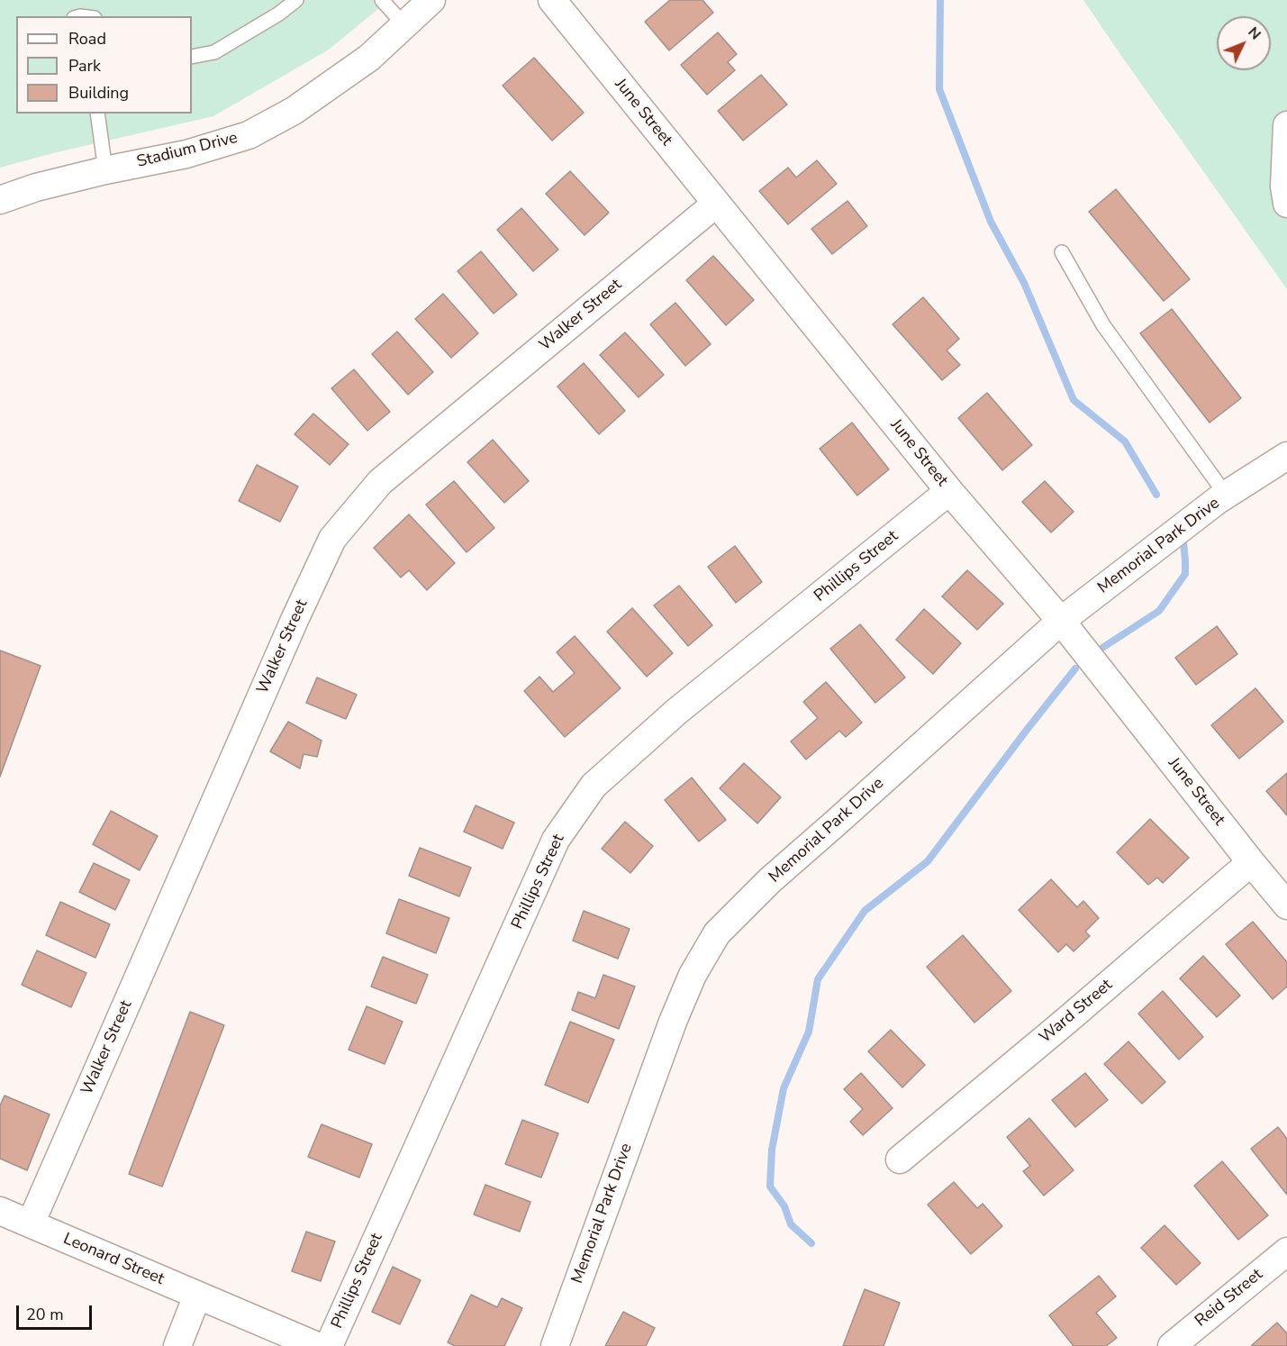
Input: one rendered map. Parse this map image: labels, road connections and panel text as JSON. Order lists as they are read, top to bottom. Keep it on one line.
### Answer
{"streets":{"street":["June Street","Stadium Drive","Walker Street","Memorial Park Drive","Phillips Street","Ward Street","Leonard Street","Reid Street"]},"crossings":[["June Street","Walker Street"],["June Street","Memorial Park Drive"],["June Street","Phillips Street"],["June Street","Ward Street"],["Walker Street","Leonard Street"]],"legend":["Road","Park","Building"],"scale_bar":"20 m","north":"top right"}
